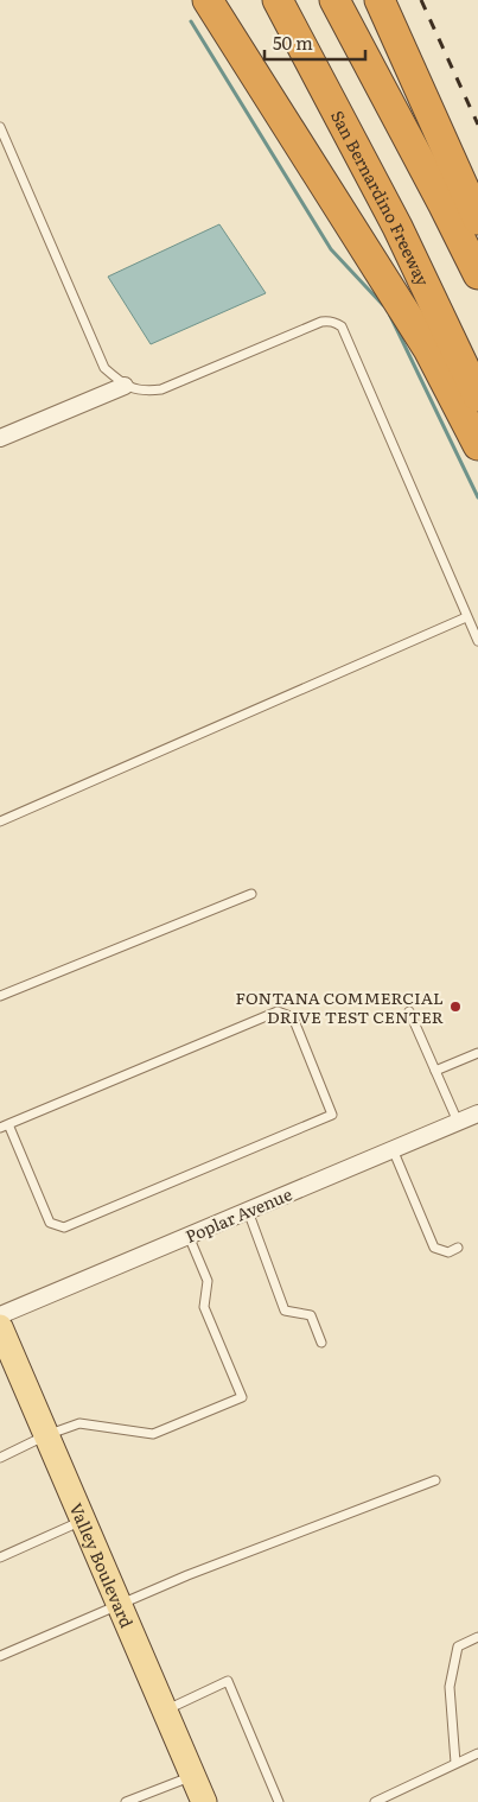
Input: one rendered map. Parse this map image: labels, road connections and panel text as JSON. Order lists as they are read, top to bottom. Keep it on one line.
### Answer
{"streets":{"highway":["San Bernardino Freeway"],"main road":["Valley Boulevard"],"street":["Poplar Avenue"]},"places":["FONTANA COMMERCIAL DRIVE TEST CENTER"],"scale_bar":"50 m"}
